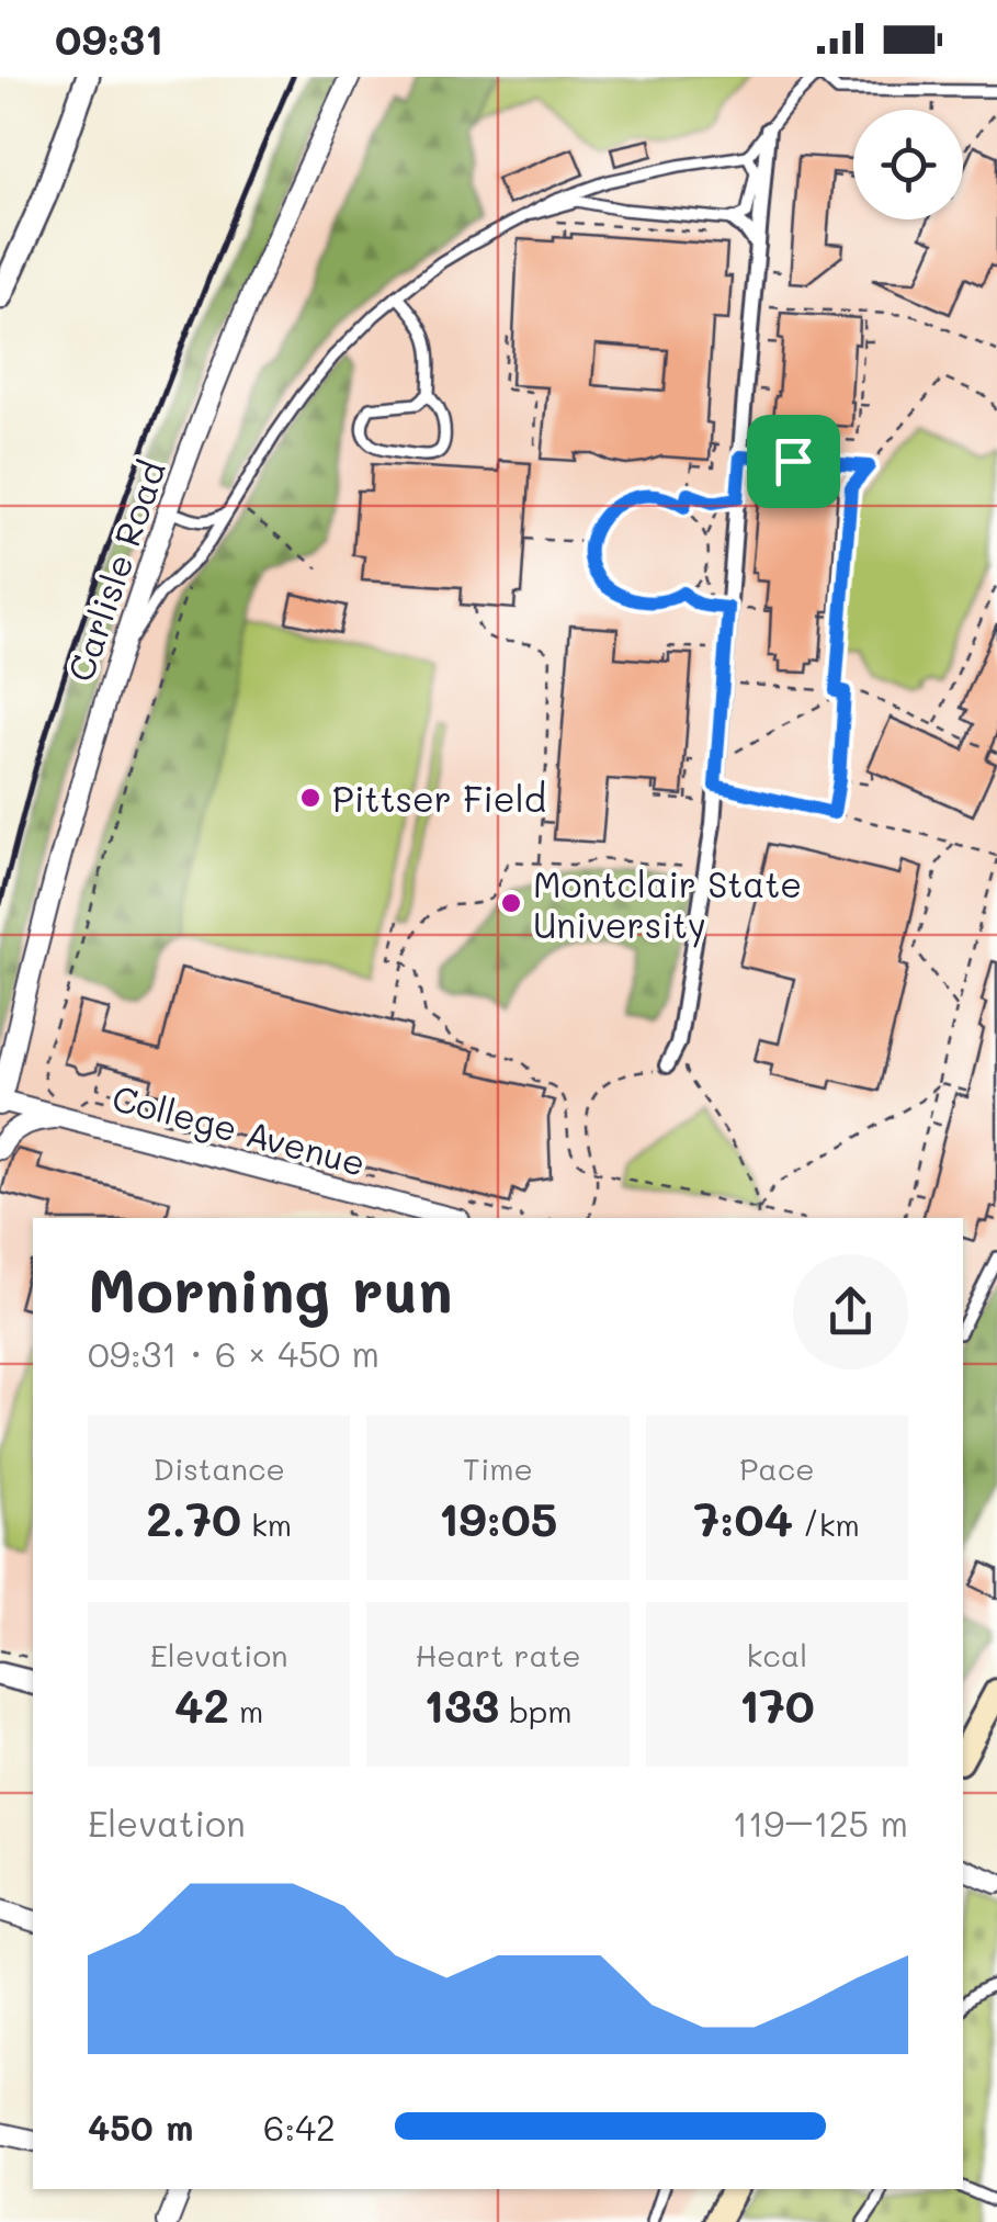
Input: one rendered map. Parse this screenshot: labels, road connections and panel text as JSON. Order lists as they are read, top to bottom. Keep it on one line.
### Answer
{"streets":{"street":["Carlisle Road","College Avenue"]},"crossings":[["Carlisle Road","College Avenue"]],"places":["Pittser Field","Montclair State University"],"page":{"status":"09:31","heading":["Morning run","09:31 · 6 × 450 m"],"stats":[["Distance","2.70 km"],["Time","19:05"],["Pace","7:04 /km"],["Elevation","42 m"],["Heart rate","133 bpm"],["kcal","170"]],"chart":["Elevation","119–125 m"],"list":[{"name":"450 m","note":"6:42"}]}}
